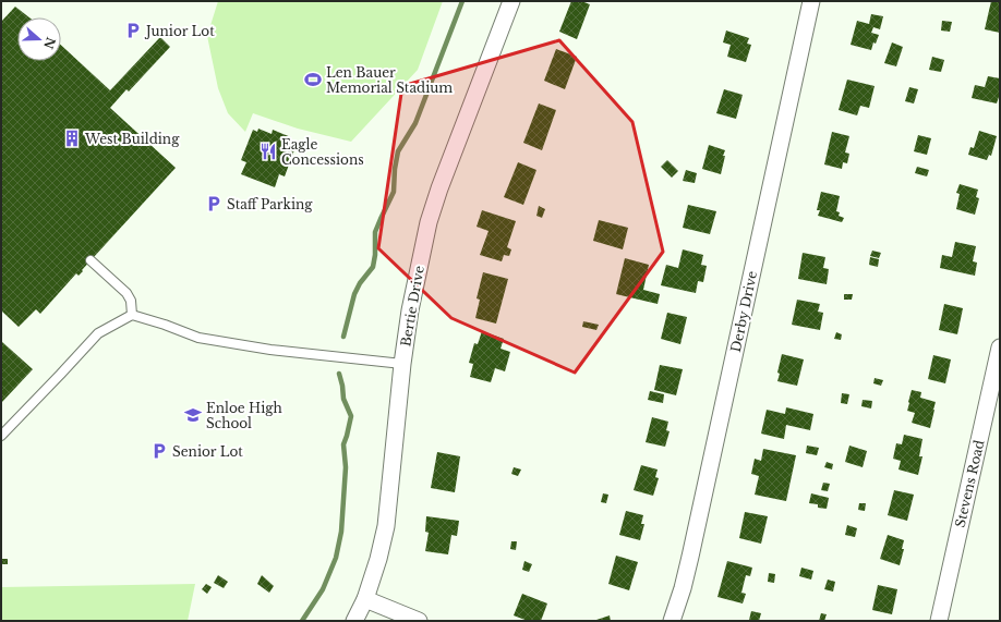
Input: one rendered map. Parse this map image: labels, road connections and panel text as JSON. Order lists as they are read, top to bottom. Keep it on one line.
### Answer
{"streets":{"street":["Bertie Drive","Derby Drive","Stevens Road"]},"places":{"parking":["Junior Lot","Staff Parking","Senior Lot"],"sports":["Len Bauer Memorial Stadium"],"building":["West Building"],"restaurant":["Eagle Concessions"],"school or university":["Enloe High School"]},"north":"right"}
